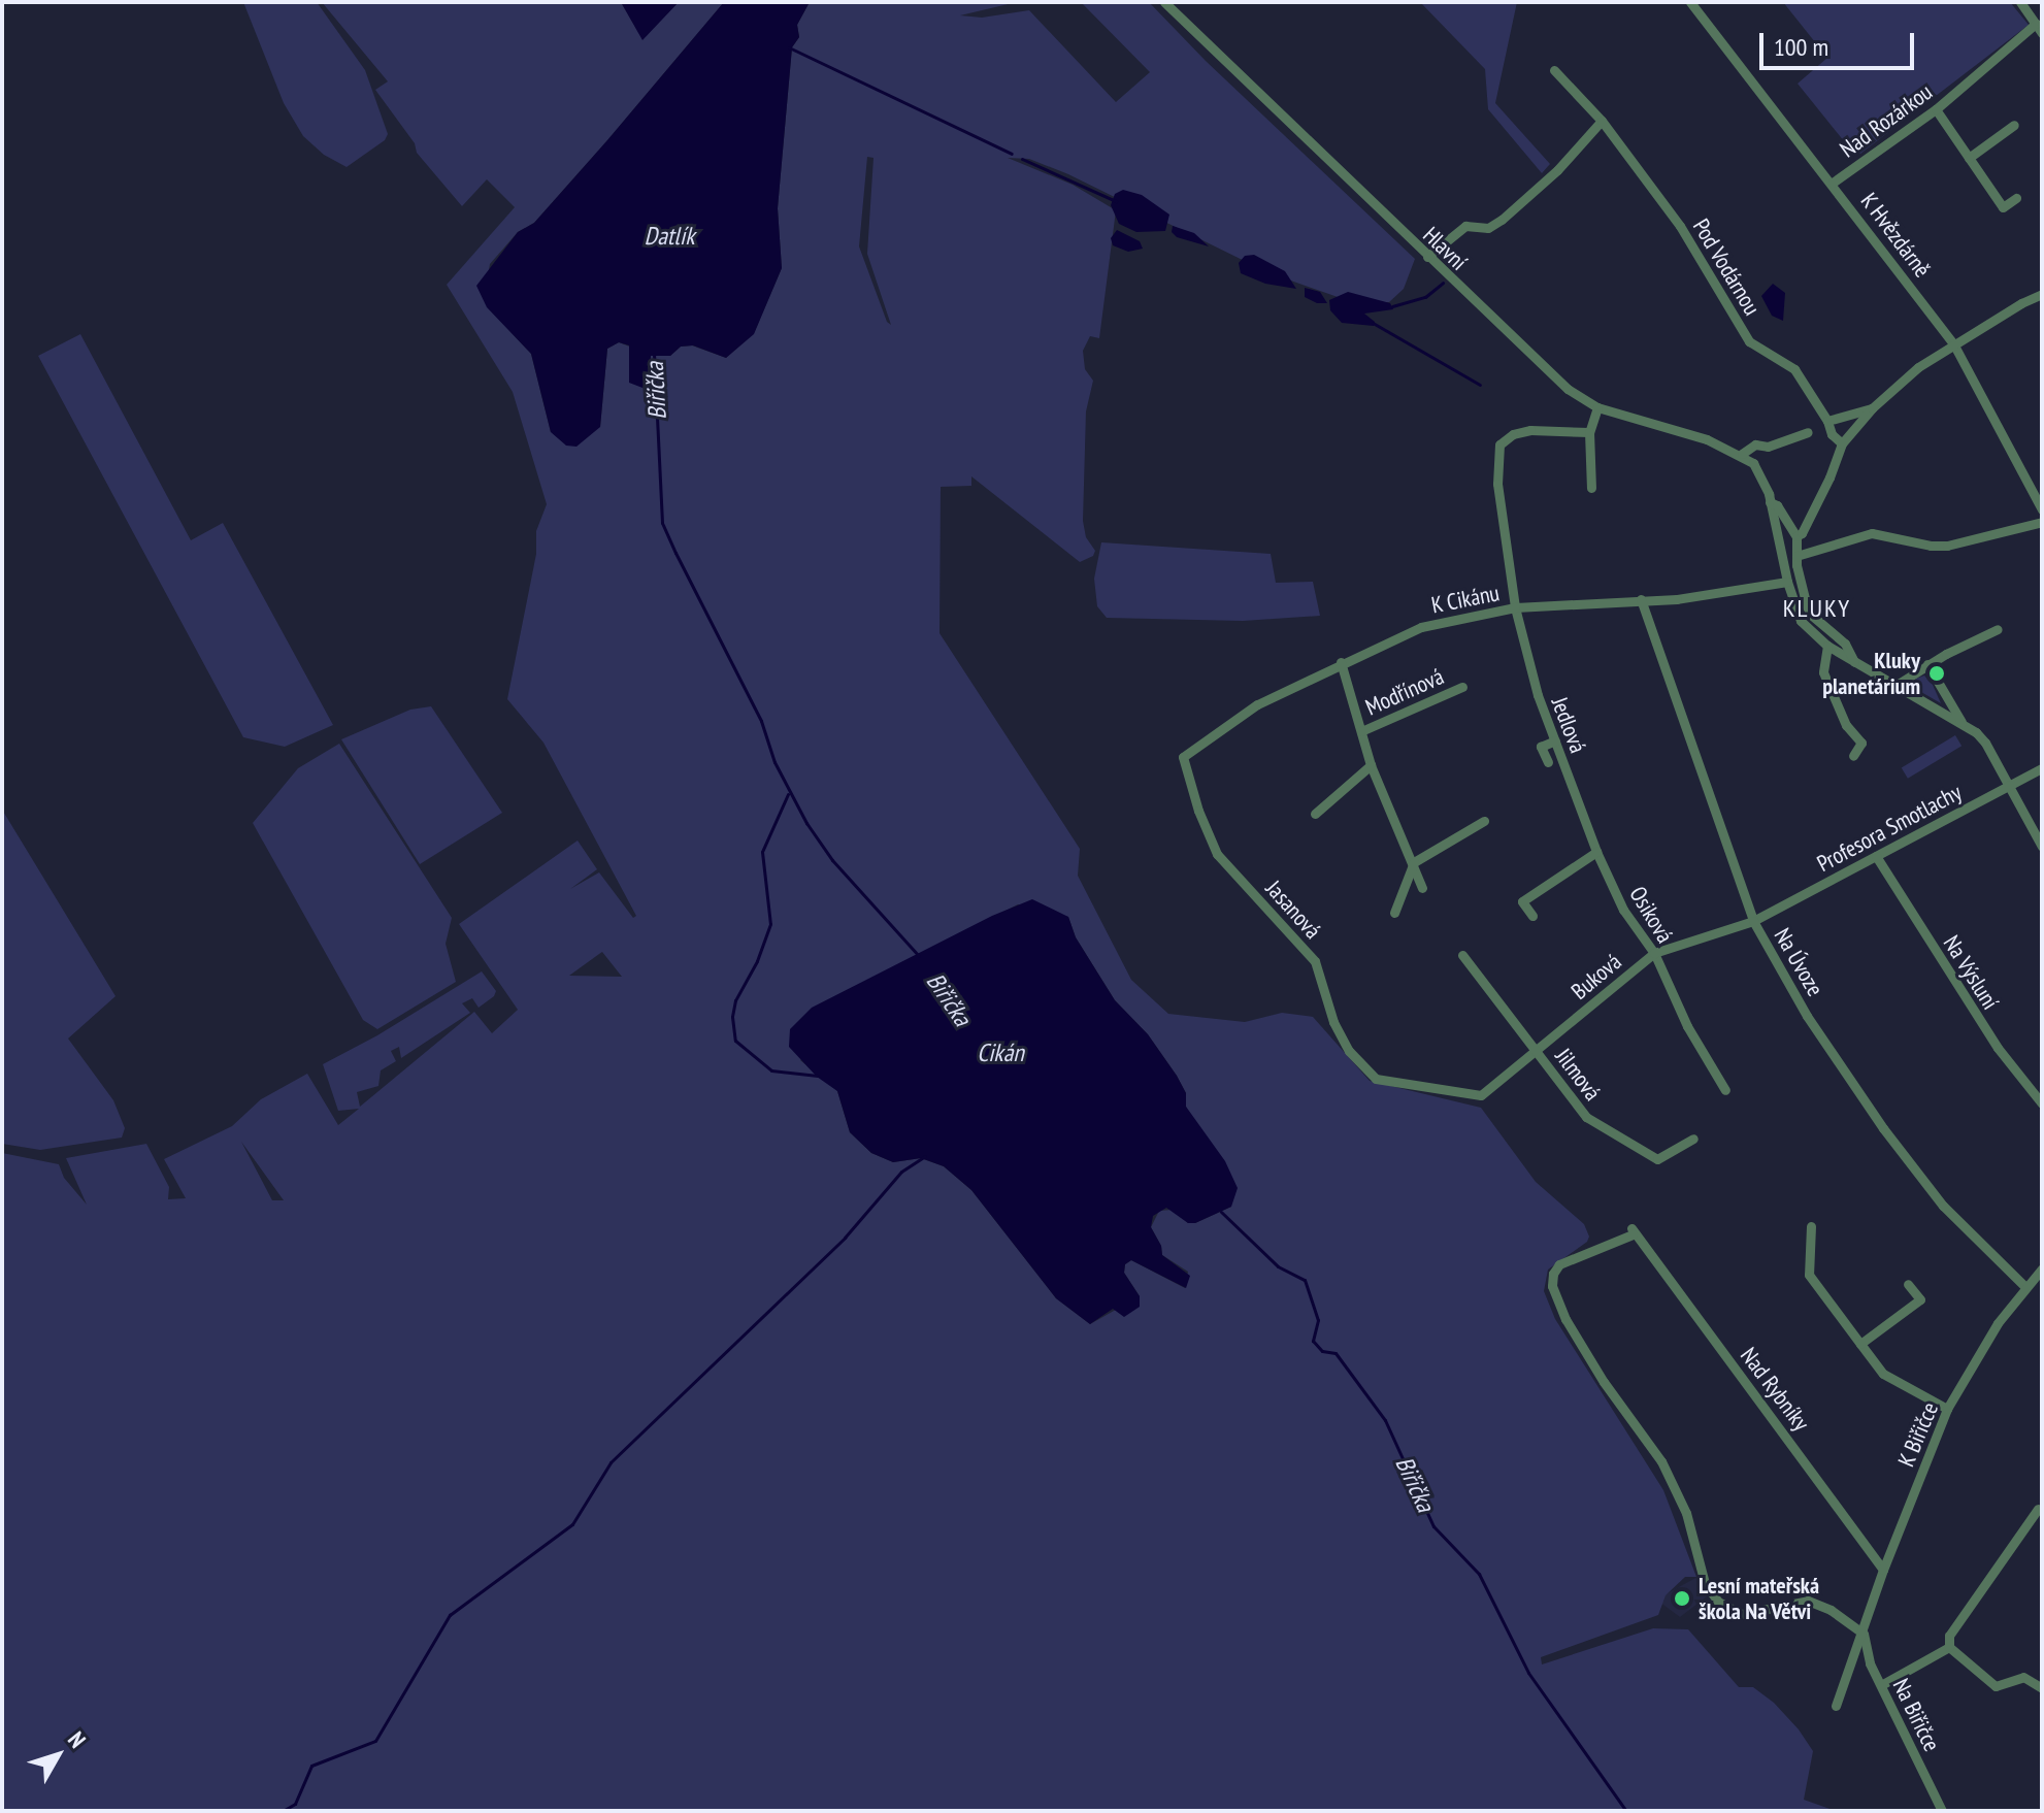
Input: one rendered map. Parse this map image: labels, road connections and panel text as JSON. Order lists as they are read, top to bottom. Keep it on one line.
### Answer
{"streets":{"street":["Nad Rozárkou","K Hvězdárně","Hlavní","Pod Vodárnou","K Cikánu","Modřínová","Jedlová","Profesora Smotlachy","Jasanová","Osiková","Na Úvoze","Na Výsluní","Buková","Jilmová","Nad Rybníky","K Biřičce","Na Biřičce"]},"crossings":[["Nad Rozárkou","K Hvězdárně"],["K Cikánu","Modřínová"],["K Cikánu","Jedlová"],["K Cikánu","Jasanová"],["K Cikánu","Na Úvoze"],["Jedlová","Osiková"],["Profesora Smotlachy","Na Úvoze"],["Profesora Smotlachy","Na Výsluní"],["Profesora Smotlachy","Buková"],["Jasanová","Buková"],["Osiková","Buková"],["Na Úvoze","Buková"],["Na Úvoze","K Biřičce"],["Buková","Jilmová"],["Nad Rybníky","K Biřičce"],["Nad Rybníky","Na Biřičce"],["K Biřičce","Na Biřičce"]],"districts":["KLUKY"],"water":["Datlík","Biřička","Cikán"],"places":["Kluky planetárium","Lesní mateřská škola Na Větvi"],"scale_bar":"100 m","north":"top right"}
